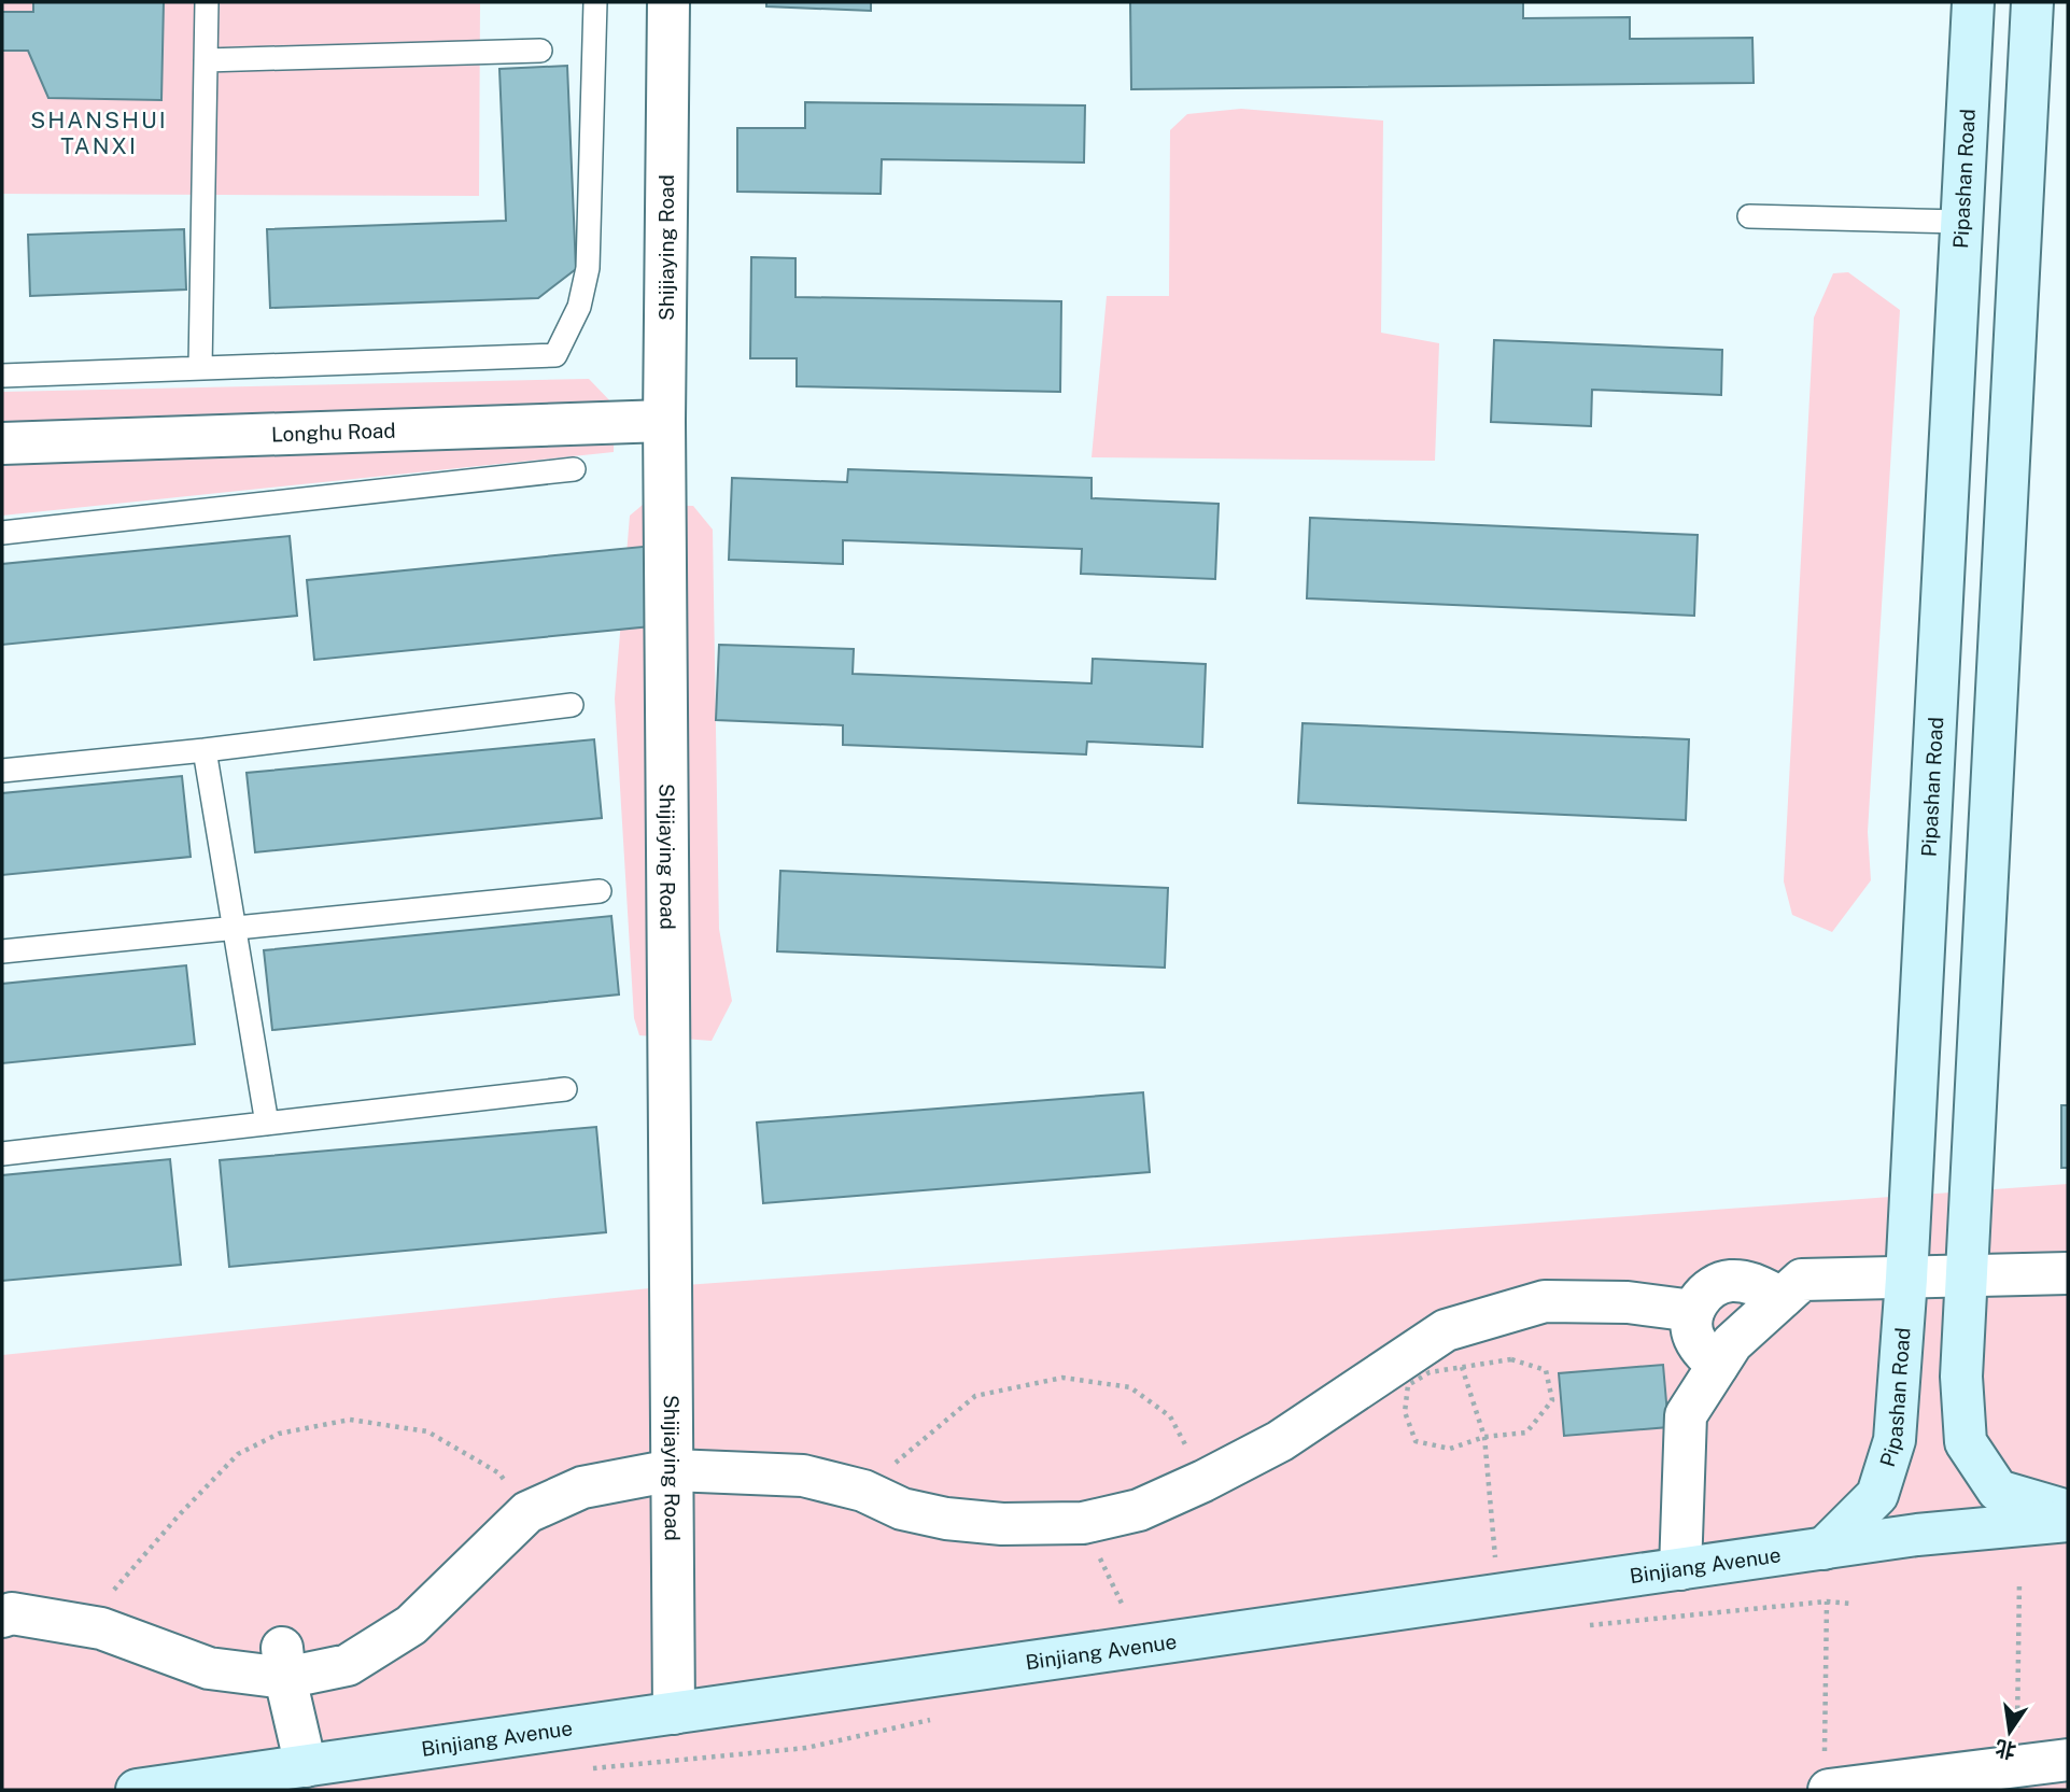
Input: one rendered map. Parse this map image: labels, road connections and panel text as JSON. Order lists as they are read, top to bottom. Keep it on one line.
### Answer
{"streets":{"main road":["Pipashan Road","Binjiang Avenue"],"street":["Shijiaying Road","Longhu Road"]},"crossings":[["Pipashan Road","Binjiang Avenue"],["Shijiaying Road","Longhu Road"],["Shijiaying Road","Binjiang Avenue"]],"districts":["SHANSHUI TANXI"],"north":"bottom"}
